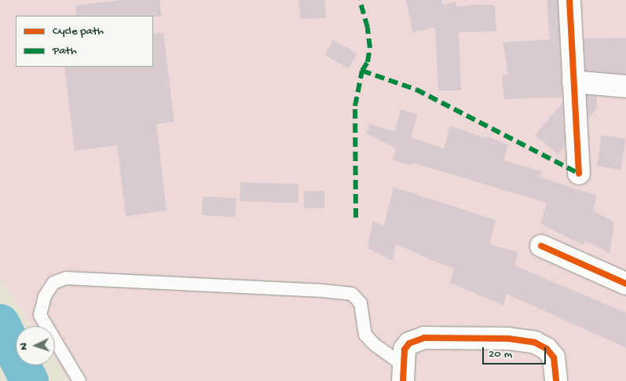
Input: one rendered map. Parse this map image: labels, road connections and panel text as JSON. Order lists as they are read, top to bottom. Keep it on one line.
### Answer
{"legend":["Cycle path","Path"],"scale_bar":"20 m","north":"left"}
